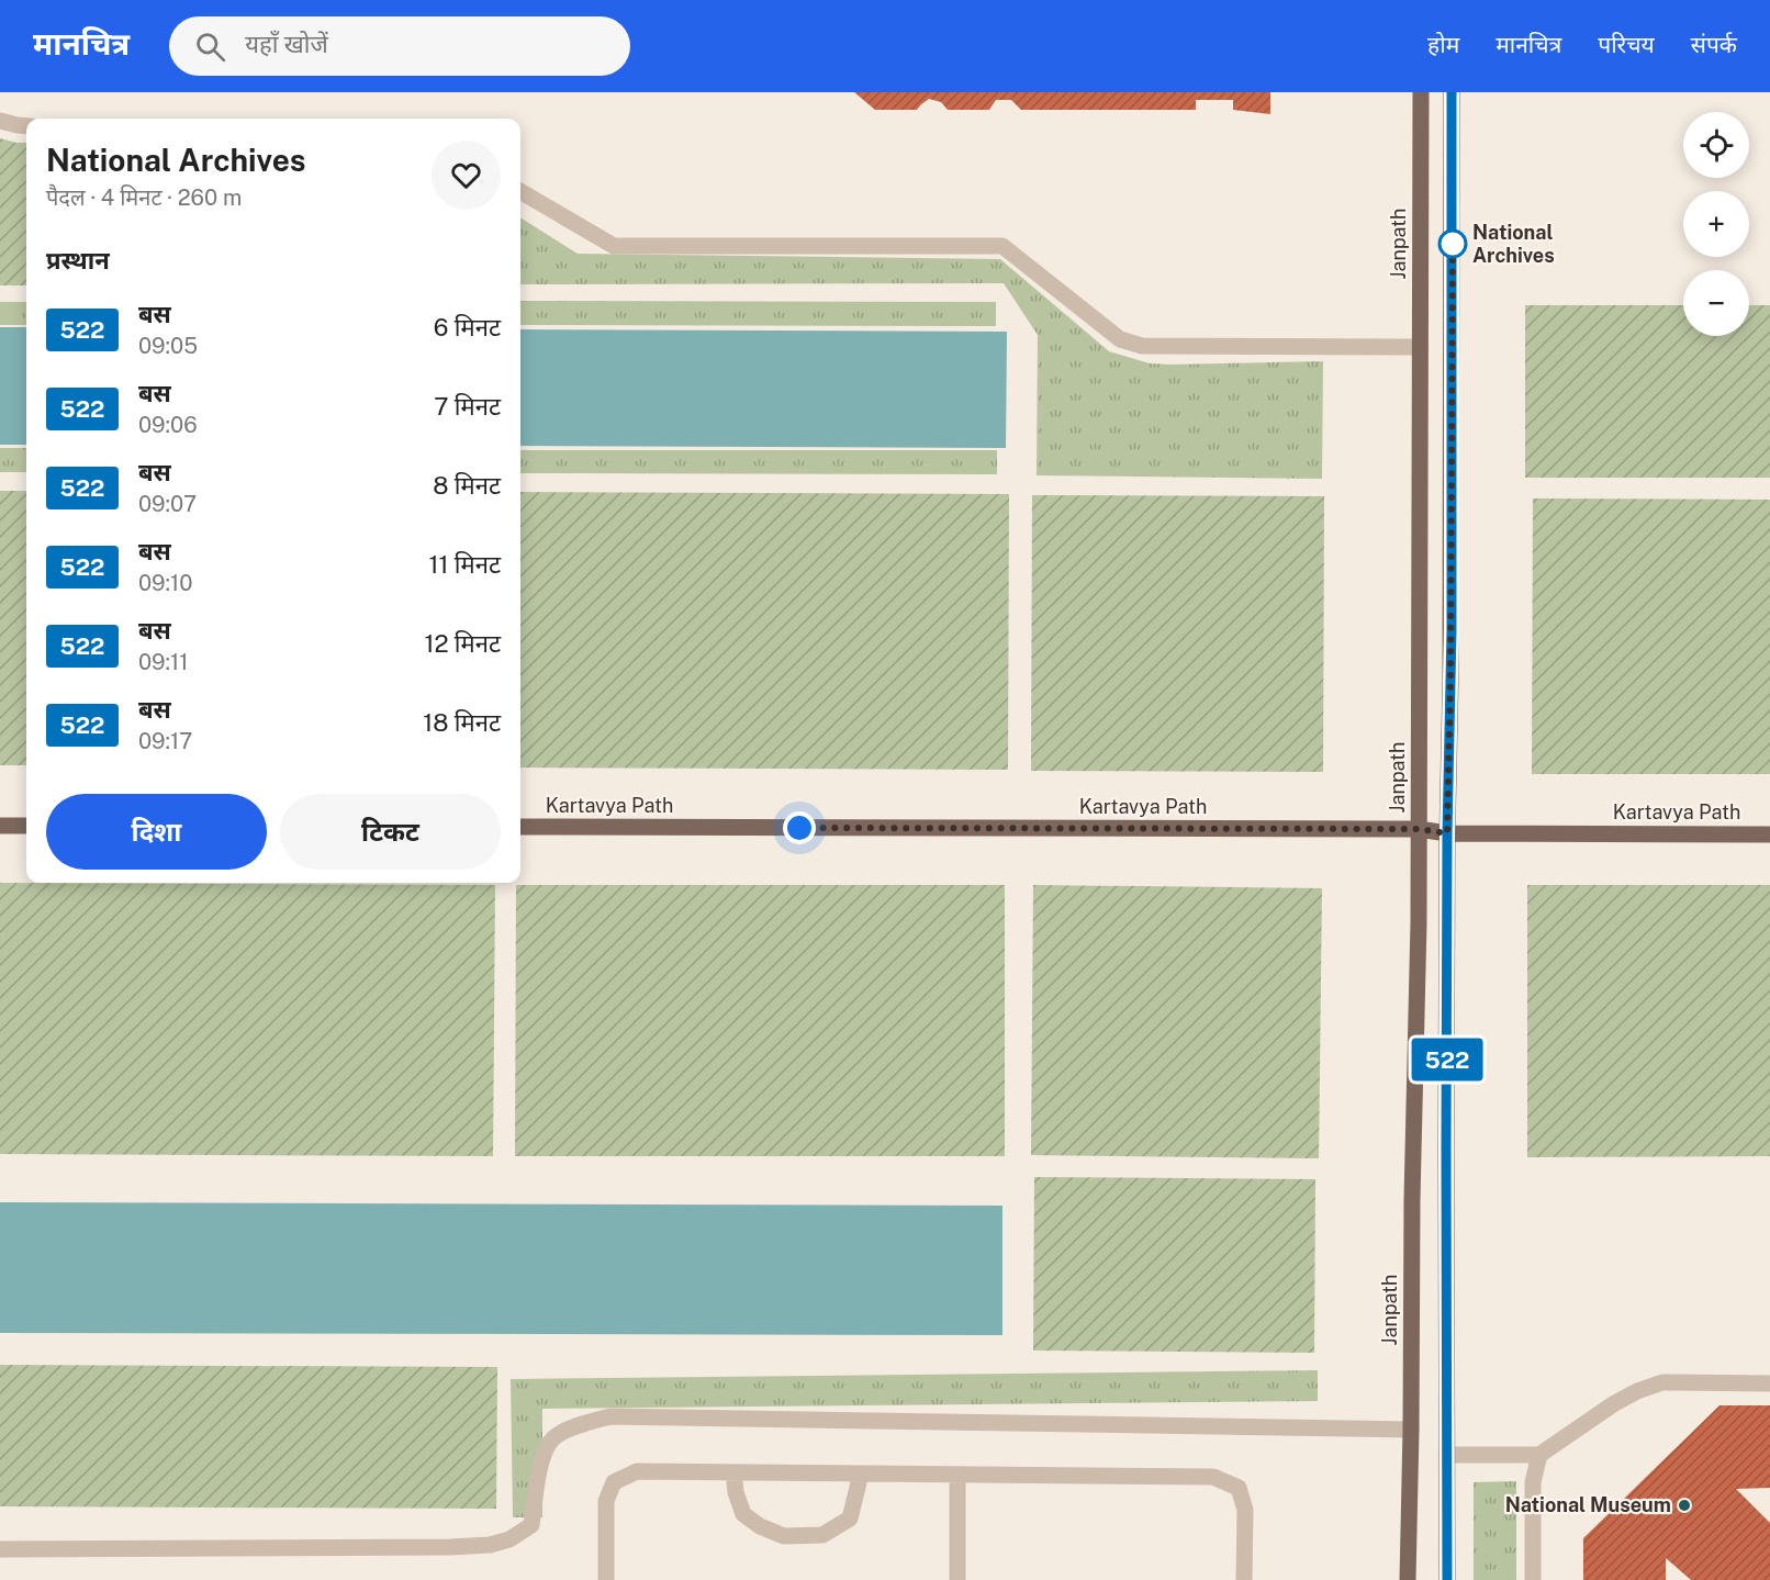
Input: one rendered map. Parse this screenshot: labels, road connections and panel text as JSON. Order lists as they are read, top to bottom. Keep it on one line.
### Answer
{"streets":{"main road":["Janpath","Kartavya Path"]},"crossings":[["Janpath","Kartavya Path"]],"places":["National Archives","National Museum"],"lines":["bus line 522"],"page":{"header":"मानचित्र","search":"यहाँ खोजें","nav":["होम","मानचित्र","परिचय","संपर्क"],"on_map":"522","map_buttons":["+","−"],"heading":[["National Archives","पैदल · 4 मिनट · 260 m"],"प्रस्थान"],"list":[{"mark":"522","name":"बस","note":"09:05","value":"6 मिनट"},{"mark":"522","name":"बस","note":"09:06","value":"7 मिनट"},{"mark":"522","name":"बस","note":"09:07","value":"8 मिनट"},{"mark":"522","name":"बस","note":"09:10","value":"11 मिनट"},{"mark":"522","name":"बस","note":"09:11","value":"12 मिनट"},{"mark":"522","name":"बस","note":"09:17","value":"18 मिनट"}],"buttons":["दिशा","टिकट"]}}
